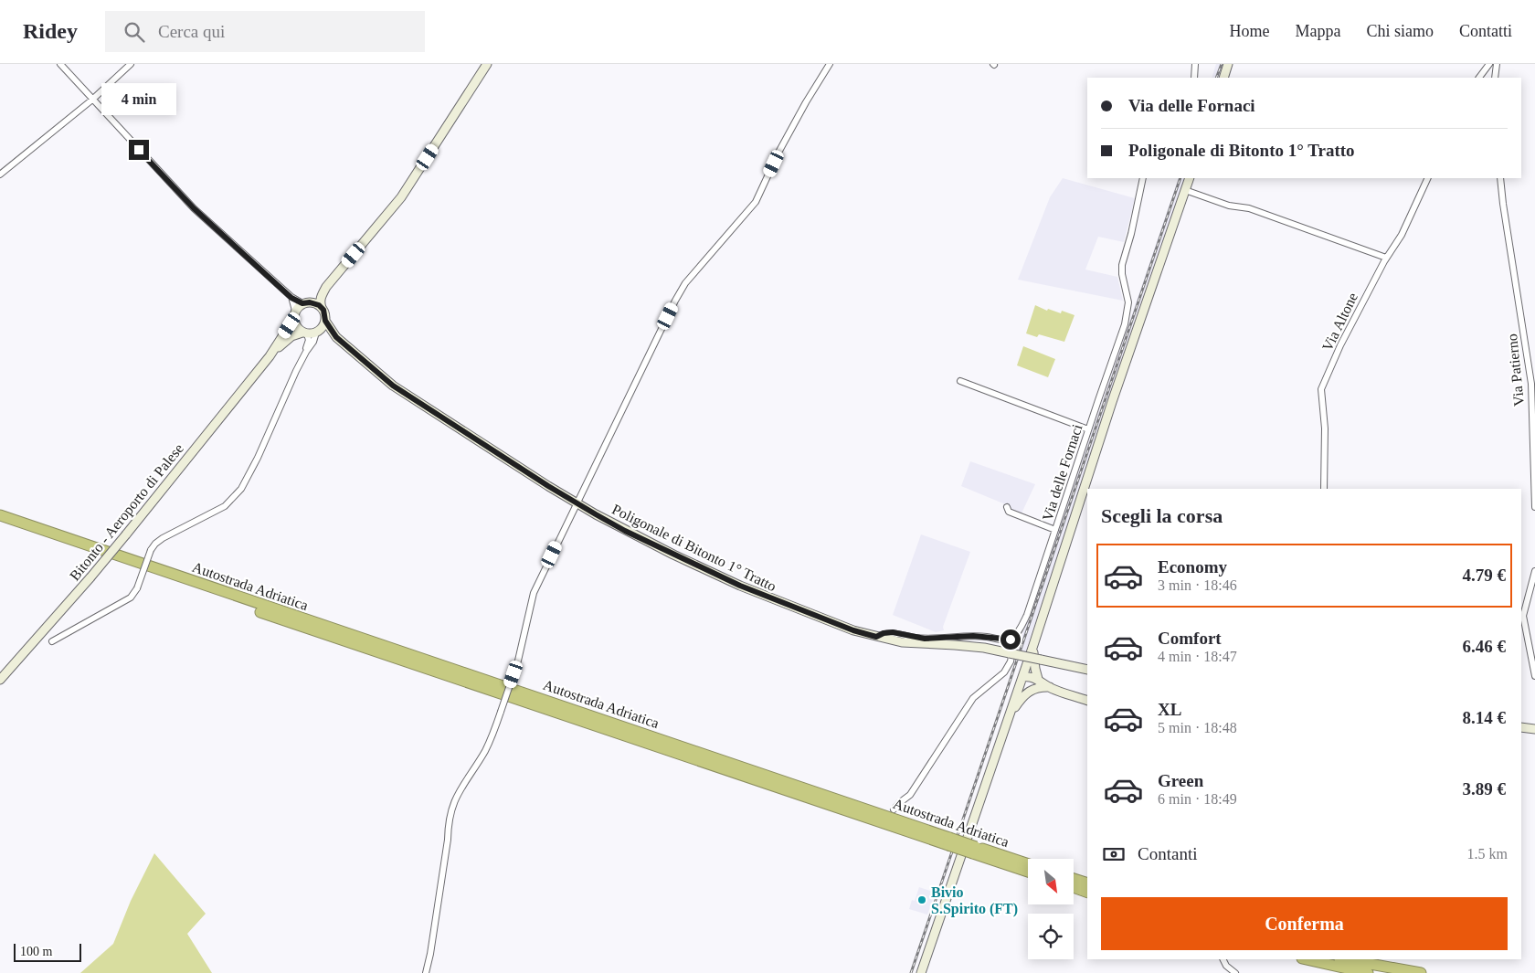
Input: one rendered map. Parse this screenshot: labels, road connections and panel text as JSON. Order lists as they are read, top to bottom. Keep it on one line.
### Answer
{"streets":{"highway":["Autostrada Adriatica"],"main road":["Bitonto - Aeroporto di Palese","Poligonale di Bitonto 1° Tratto"],"street":["Via Altone","Via Patierno","Via delle Fornaci"]},"places":["Bivio S.Spirito (FT)"],"scale_bar":"100 m","north":"bottom right","page":{"header":"Ridey","search":"Cerca qui","nav":["Home","Mappa","Chi siamo","Contatti"],"banner":["Via delle Fornaci","Poligonale di Bitonto 1° Tratto"],"bubble":"4 min","heading":"Scegli la corsa","list":[{"name":"Economy","note":"3 min · 18:46","value":"4.79 €"},{"name":"Comfort","note":"4 min · 18:47","value":"6.46 €"},{"name":"XL","note":"5 min · 18:48","value":"8.14 €"},{"name":"Green","note":"6 min · 18:49","value":"3.89 €"}],"pay":["Contanti","1.5 km"],"buttons":"Conferma","scale":"100 m"}}
